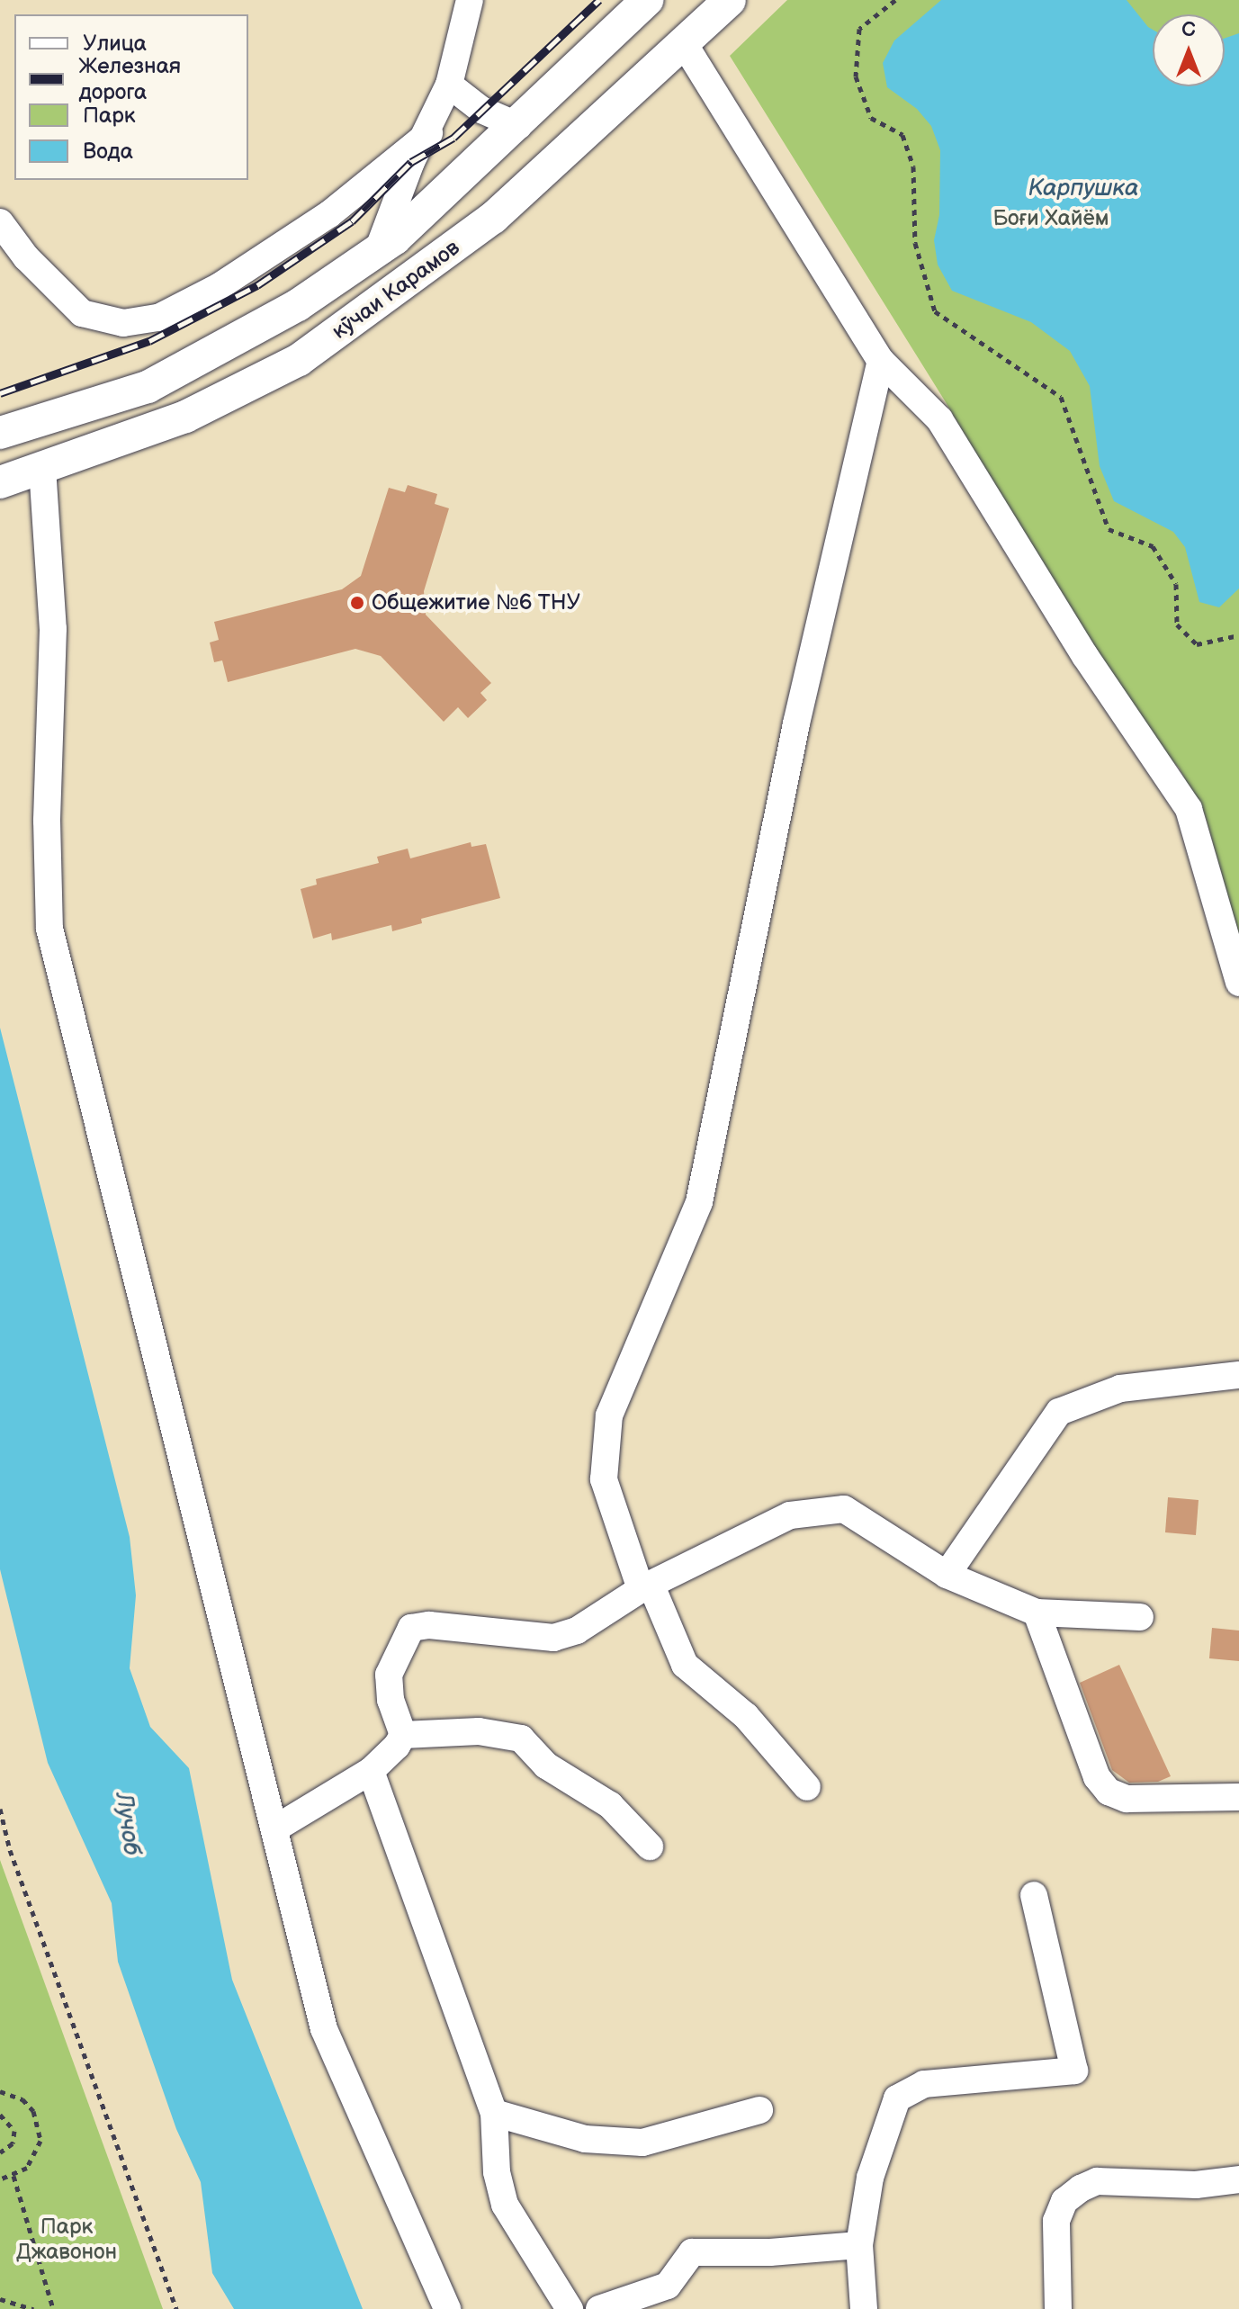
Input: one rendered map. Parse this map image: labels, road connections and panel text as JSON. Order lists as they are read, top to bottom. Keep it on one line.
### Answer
{"streets":{"main road":["кӯчаи Карамов"]},"water":["Карпушка","Лучоб"],"parks":["Боғи Хайём","Парк Джавонон"],"places":["Общежитие №6 ТНУ"],"legend":["Улица","Железная дорога","Парк","Вода"],"north":"top"}
